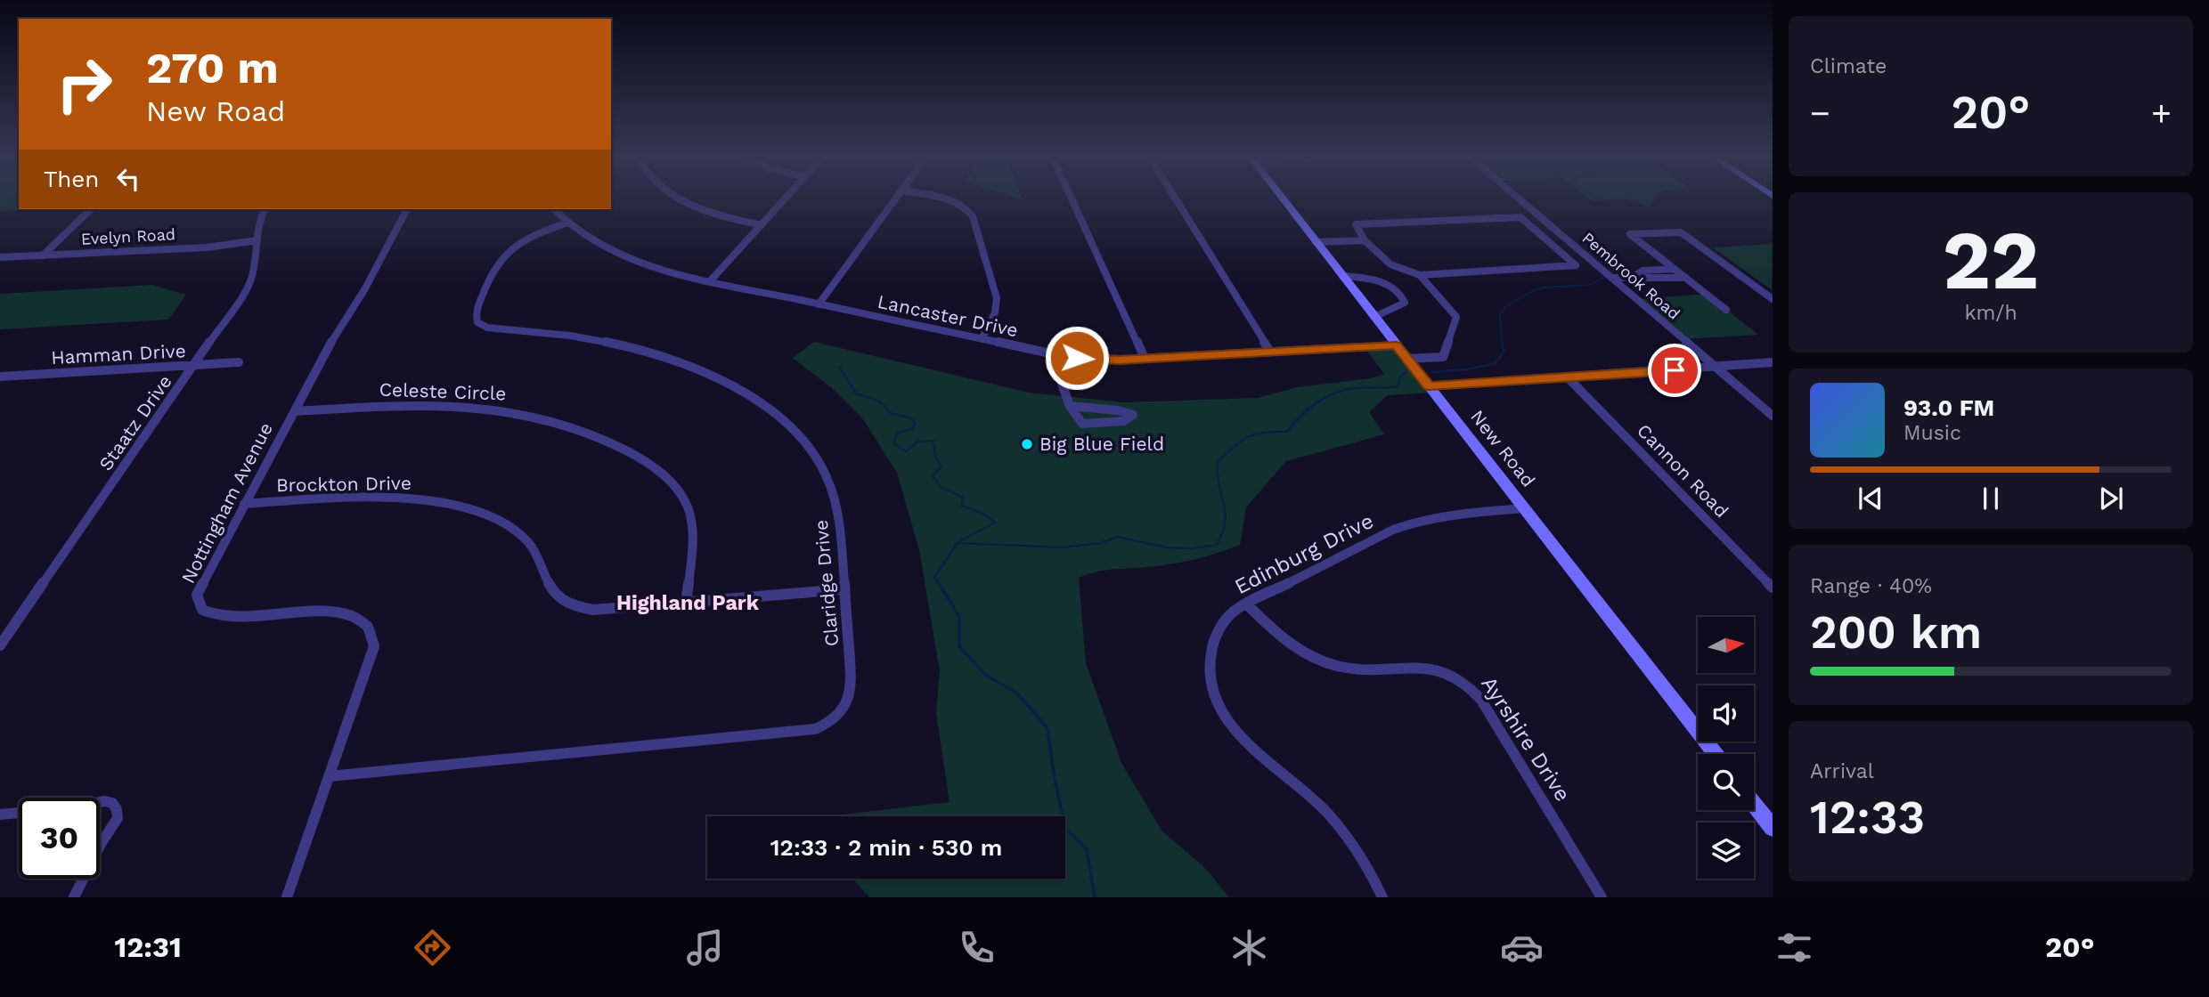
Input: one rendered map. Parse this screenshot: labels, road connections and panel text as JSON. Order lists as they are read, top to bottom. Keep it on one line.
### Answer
{"streets":{"street":["Evelyn Road","Pembrook Road","Lancaster Drive","Hamman Drive","Celeste Circle","Staatz Drive","New Road","Cannon Road","Brockton Drive","Nottingham Avenue","Edinburg Drive","Claridge Drive","Ayrshire Drive"]},"crossings":[["Evelyn Road","Staatz Drive"],["Lancaster Drive","New Road"],["Lancaster Drive","Claridge Drive"],["Hamman Drive","Staatz Drive"],["Celeste Circle","Brockton Drive"],["Celeste Circle","Nottingham Avenue"],["New Road","Edinburg Drive"],["Brockton Drive","Nottingham Avenue"],["Brockton Drive","Claridge Drive"],["Nottingham Avenue","Claridge Drive"],["Edinburg Drive","Ayrshire Drive"]],"districts":["Highland Park"],"places":["Big Blue Field"],"north":"right","page":{"tile":["Climate",["22","km/h"],["Range · 40%","200 km"],["Arrival","12:33"]],"turn":["270 m","New Road"],"heat":["−","20°","+"],"then":"Then","song":["93.0 FM","Music"],"limit":"30","trip":"12:33 · 2 min · 530 m","tabs":["12:31","20°"]}}
